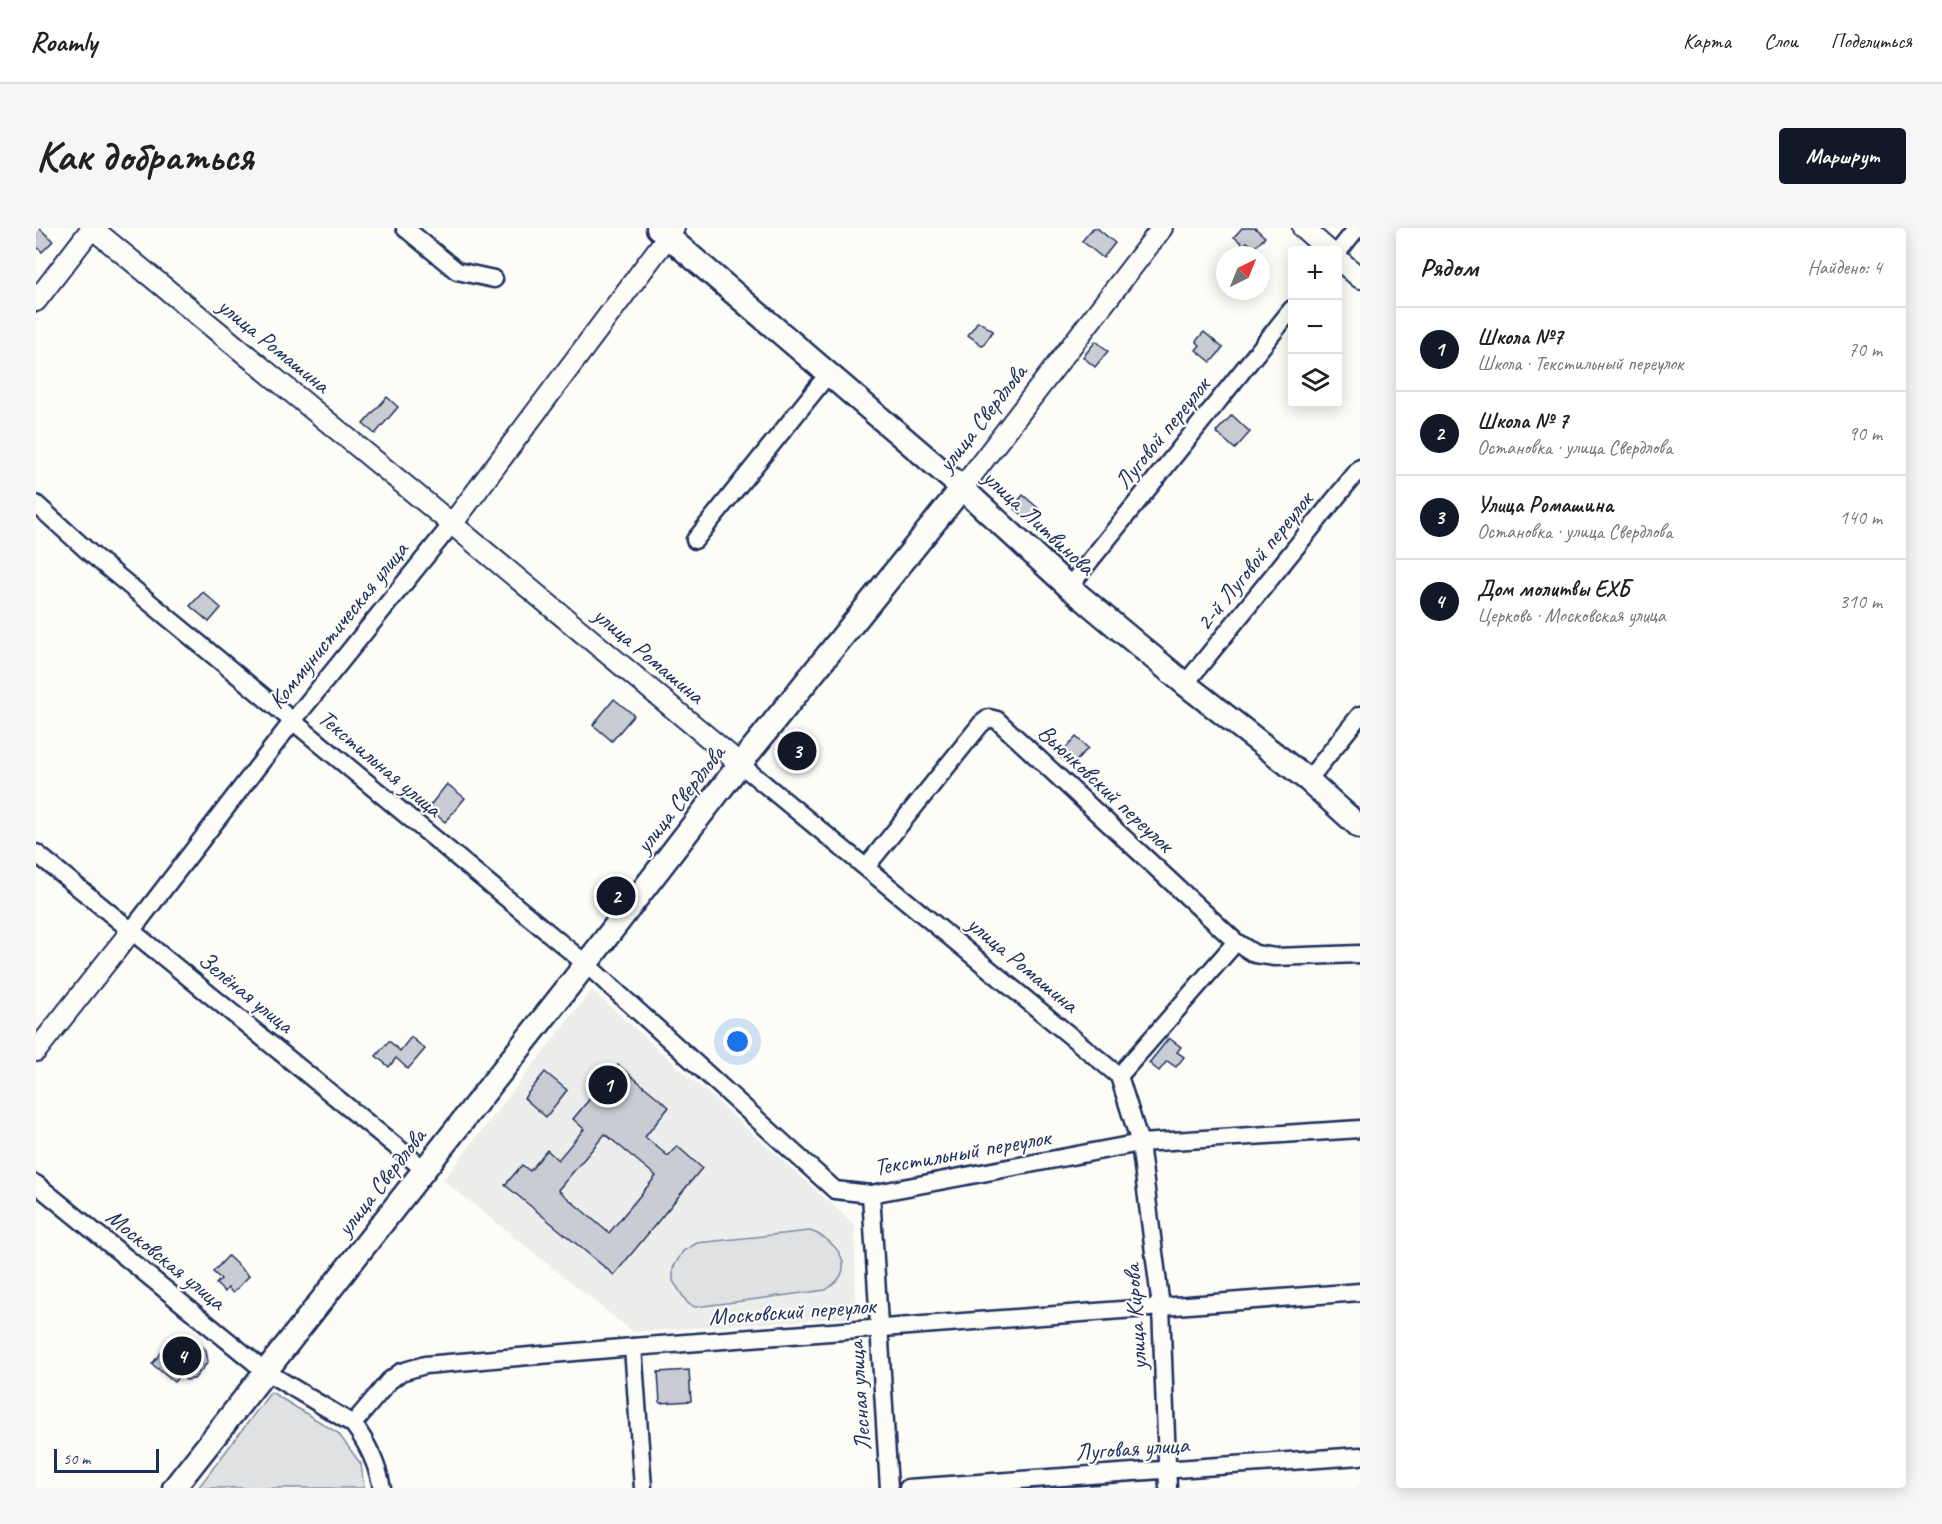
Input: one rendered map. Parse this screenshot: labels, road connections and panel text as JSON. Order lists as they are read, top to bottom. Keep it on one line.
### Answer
{"streets":{"main road":["улица Свердлова","улица Литвинова"],"street":["улица Ромашина","Луговой переулок","2-й Луговой переулок","Коммунистическая улица","Текстильная улица","Вьюнковский переулок","Зелёная улица","Текстильный переулок","Московская улица","Московский переулок","улица Кирова","Лесная улица","Луговая улица"]},"crossings":[["улица Ромашина","улица Свердлова"],["улица Ромашина","Коммунистическая улица"],["улица Ромашина","Вьюнковский переулок"],["улица Свердлова","улица Литвинова"],["улица Свердлова","Текстильная улица"],["улица Свердлова","Зелёная улица"],["улица Свердлова","Текстильный переулок"],["улица Свердлова","Московская улица"],["Луговой переулок","улица Литвинова"],["улица Литвинова","2-й Луговой переулок"],["улица Литвинова","Коммунистическая улица"],["Коммунистическая улица","Текстильная улица"],["Коммунистическая улица","Зелёная улица"],["Текстильная улица","Текстильный переулок"],["Текстильный переулок","улица Кирова"],["Текстильный переулок","Лесная улица"],["Московский переулок","улица Кирова"],["Московский переулок","Лесная улица"],["улица Кирова","Луговая улица"]],"scale_bar":"50 m","north":"top right","page":{"header":"Roamly","nav":["Карта","Слои","Поделиться"],"buttons":"Маршрут","title":"Как добраться","heading":["Рядом","Найдено: 4"],"map_buttons":["+","−"],"list":[{"mark":"1","name":"Школа №7","note":"Школа · Текстильный переулок","value":"70 m"},{"mark":"2","name":"Школа № 7","note":"Остановка · улица Свердлова","value":"90 m"},{"mark":"3","name":"Улица Ромашина","note":"Остановка · улица Свердлова","value":"140 m"},{"mark":"4","name":"Дом молитвы ЕХБ","note":"Церковь · Московская улица","value":"310 m"}],"pins":["3","2","1","4"],"scale":"50 m"}}
